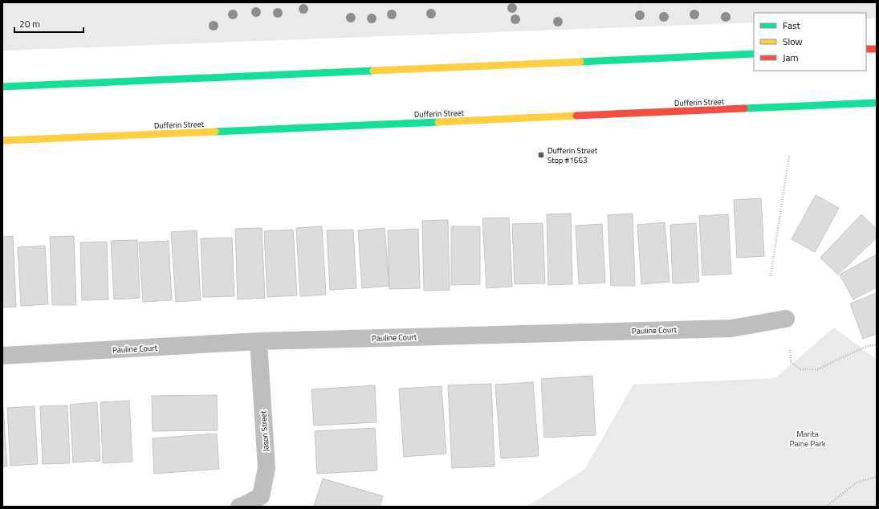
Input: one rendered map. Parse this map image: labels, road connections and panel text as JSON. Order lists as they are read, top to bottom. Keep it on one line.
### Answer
{"streets":{"main road":["Dufferin Street"],"street":["Pauline Court","Jason Street"]},"crossings":[["Pauline Court","Jason Street"]],"parks":["Marita Paine Park"],"places":{"transit":["Dufferin Street Stop #1663"]},"legend":["Fast","Slow","Jam"],"scale_bar":"20 m"}
